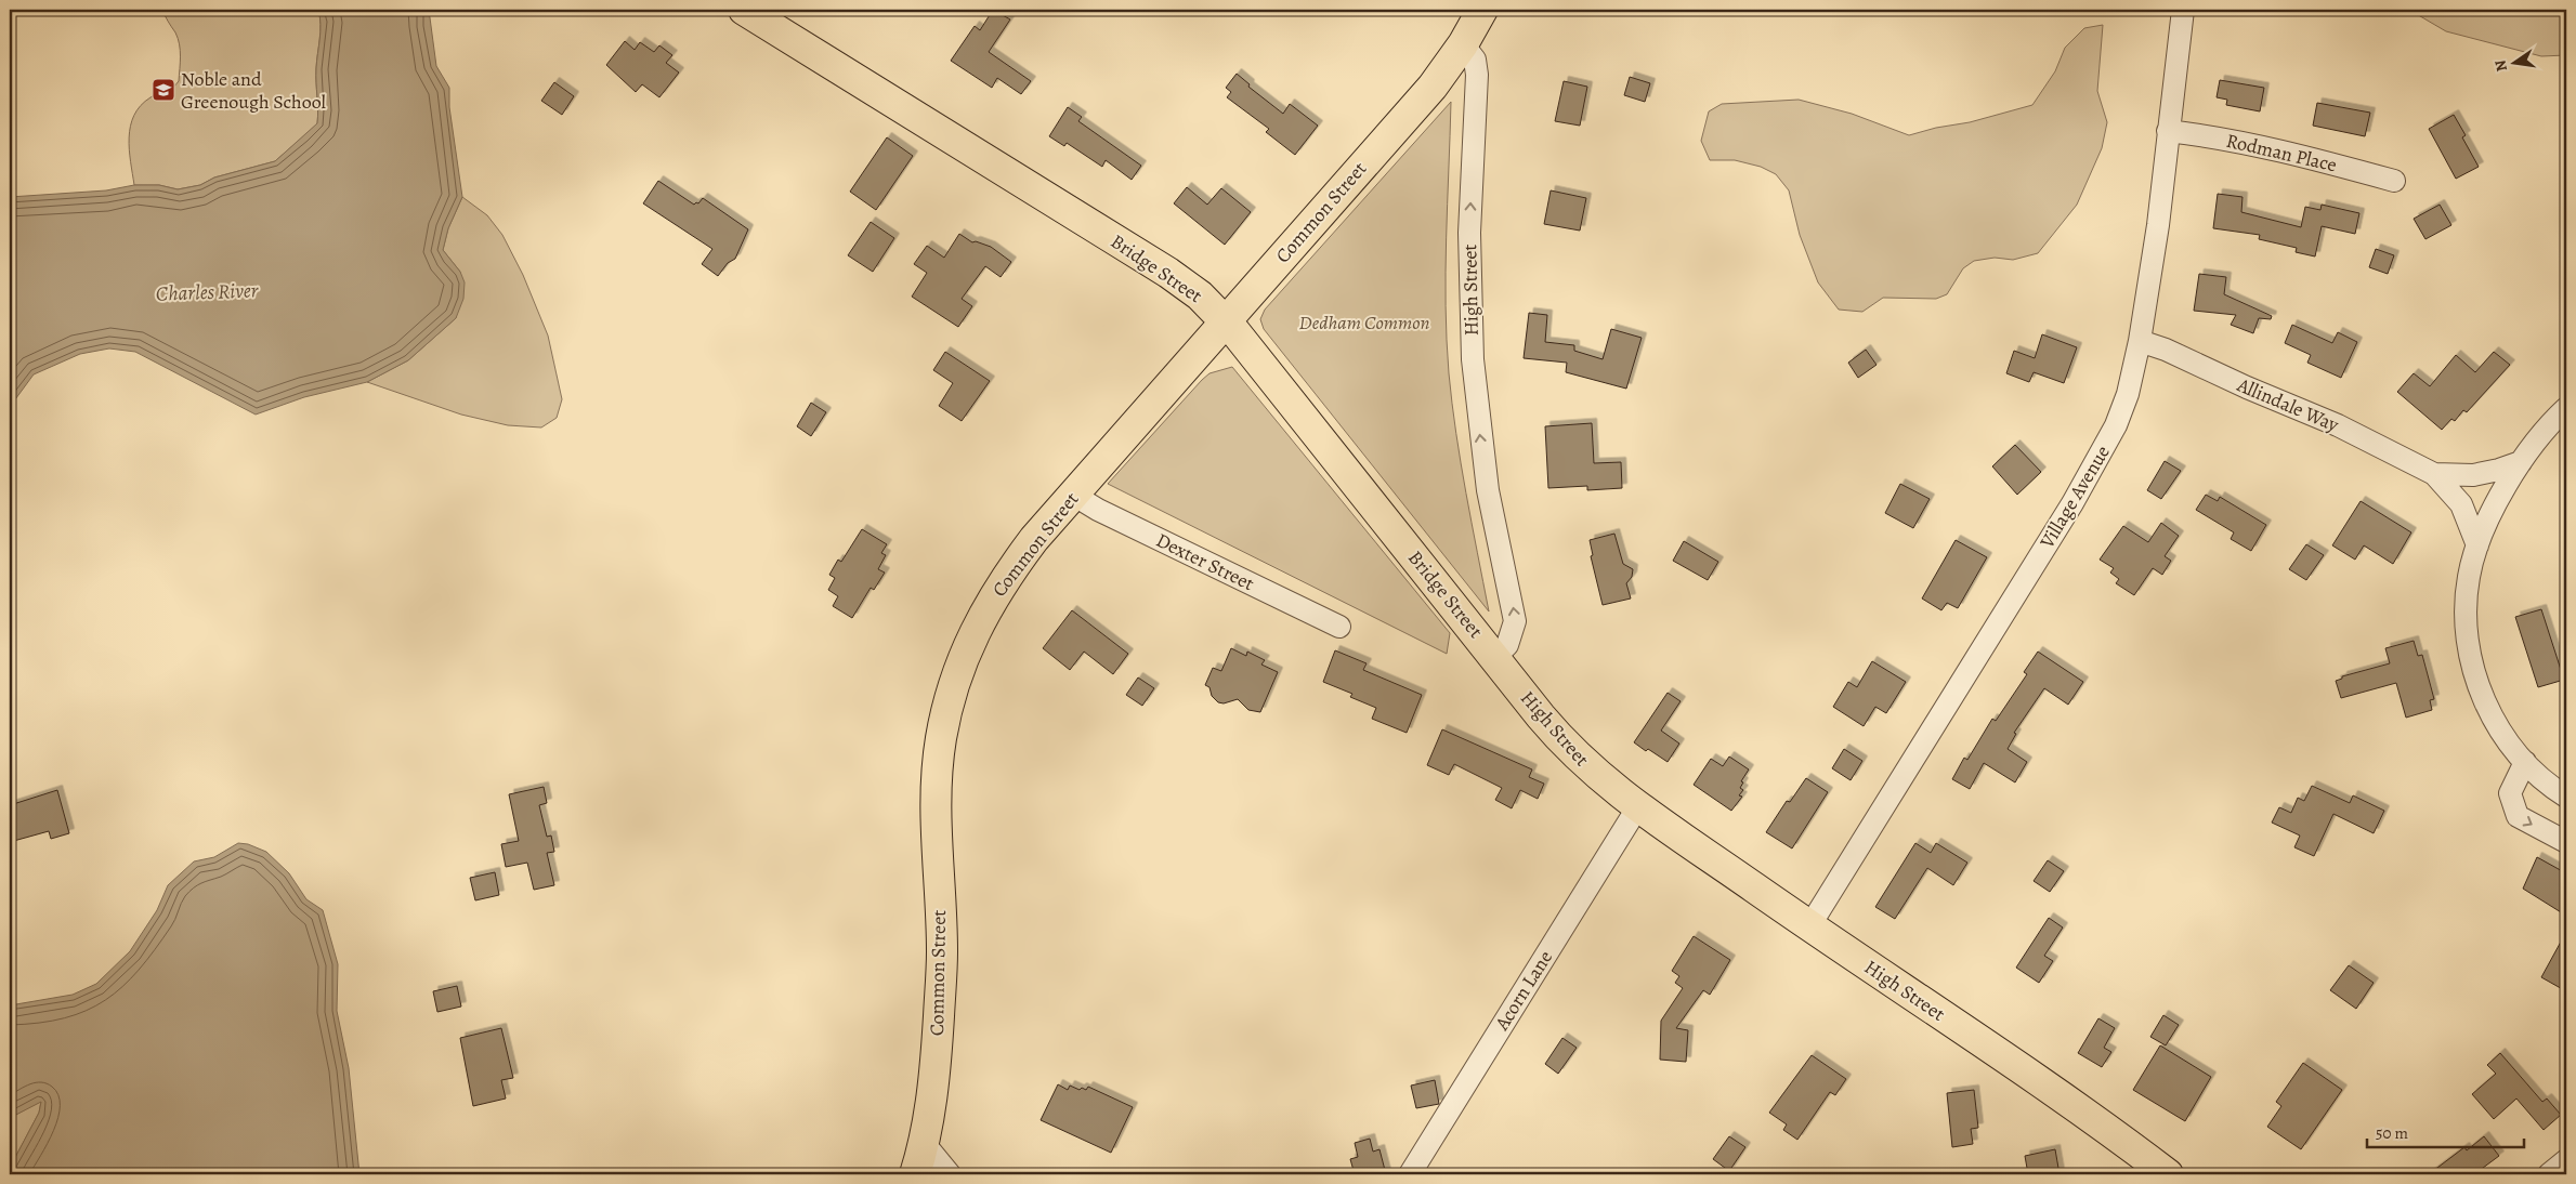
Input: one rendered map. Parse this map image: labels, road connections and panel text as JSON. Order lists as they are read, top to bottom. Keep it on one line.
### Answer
{"streets":{"main road":["Common Street","Bridge Street","High Street"],"street":["Rodman Place","Allindale Way","Village Avenue","Dexter Street","Acorn Lane"]},"crossings":[["Rodman Place","Village Avenue"],["Common Street","Bridge Street"],["Common Street","High Street"],["Common Street","Dexter Street"],["Bridge Street","High Street"],["High Street","Village Avenue"],["High Street","Acorn Lane"],["Allindale Way","Village Avenue"]],"one_way":["High Street"],"water":["Charles River"],"parks":["Dedham Common"],"places":{"school or university":["Noble and Greenough School"]},"scale_bar":"50 m","north":"left"}
